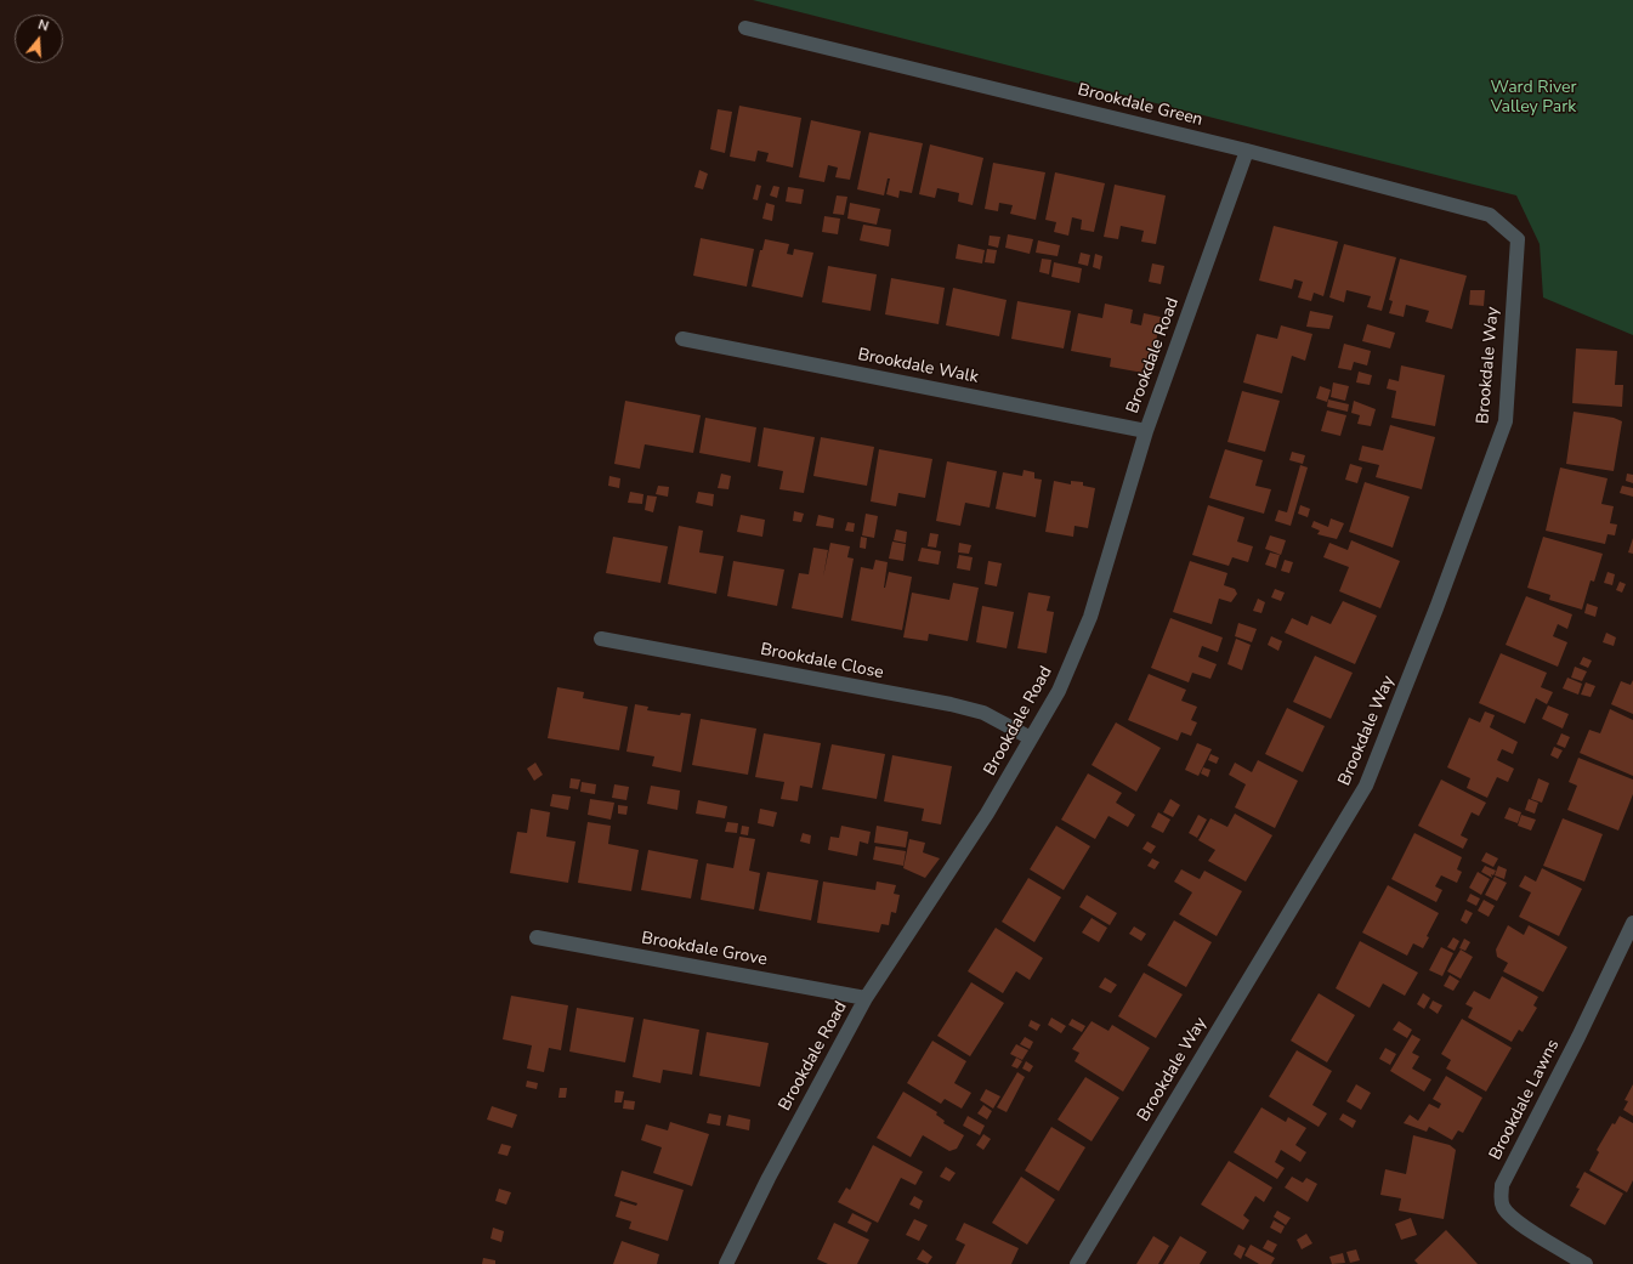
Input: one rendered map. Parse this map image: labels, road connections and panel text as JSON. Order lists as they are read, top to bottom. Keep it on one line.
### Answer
{"streets":{"street":["Brookdale Green","Brookdale Road","Brookdale Way","Brookdale Walk","Brookdale Close","Brookdale Grove","Brookdale Lawns"]},"crossings":[["Brookdale Green","Brookdale Road"],["Brookdale Green","Brookdale Way"],["Brookdale Road","Brookdale Walk"],["Brookdale Road","Brookdale Close"],["Brookdale Road","Brookdale Grove"]],"parks":["Ward River Valley Park"],"north":"top"}
